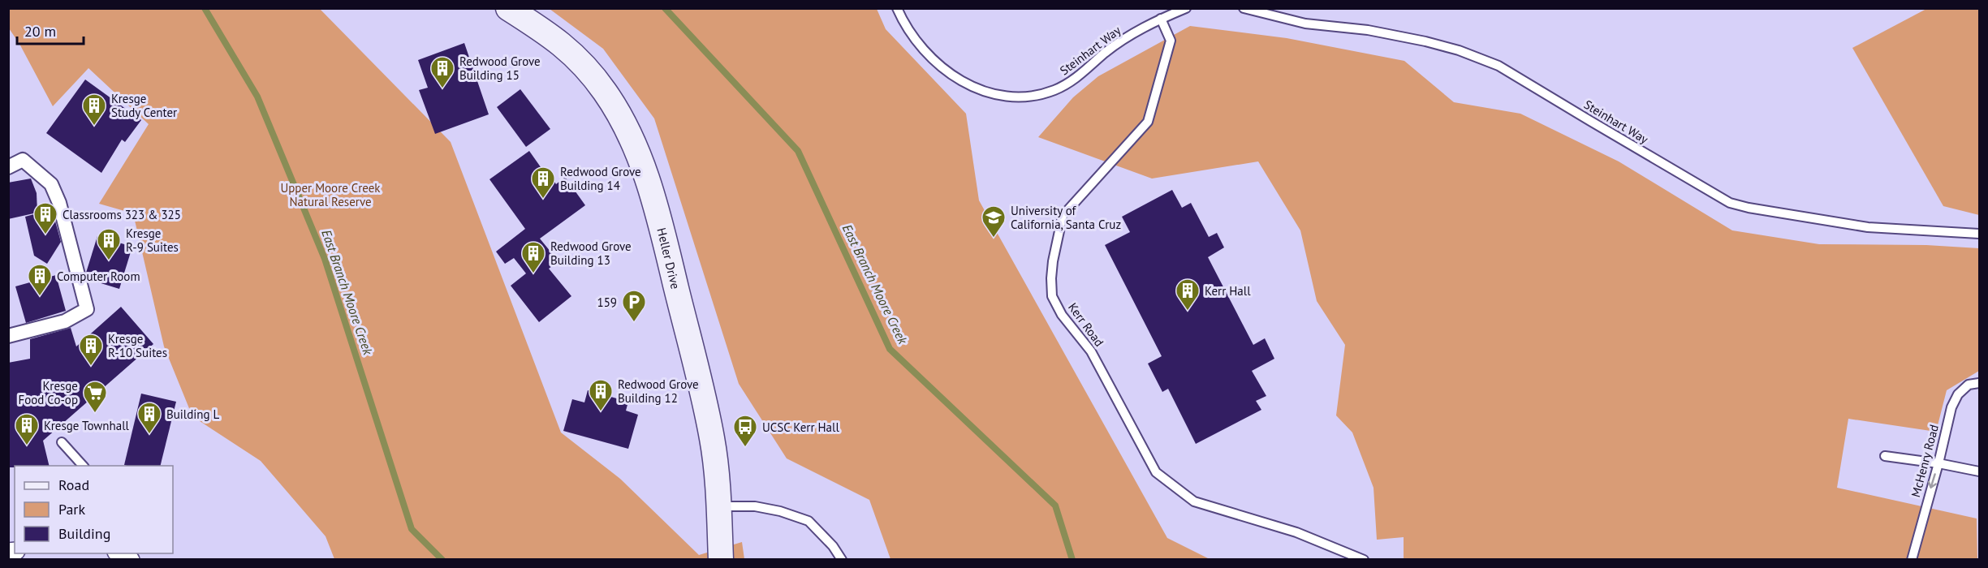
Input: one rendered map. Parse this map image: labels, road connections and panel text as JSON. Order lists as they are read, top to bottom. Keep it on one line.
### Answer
{"streets":{"main road":["Heller Drive"],"lane":["Steinhart Way","Kerr Road","McHenry Road"]},"crossings":[["Steinhart Way","Kerr Road"]],"one_way":["McHenry Road"],"water":["East Branch Moore Creek"],"parks":["Upper Moore Creek Natural Reserve"],"places":{"building":["Redwood Grove Building 15","Kresge Study Center","Redwood Grove Building 14","Classrooms 323 & 325","Kresge R-9 Suites","Redwood Grove Building 13","Computer Room","Kerr Hall","Kresge R-10 Suites","Redwood Grove Building 12","Building L","Kresge Townhall"],"school or university":["University of California, Santa Cruz"],"parking":["159"],"supermarket":["Kresge Food Co-op"],"bus stop":["UCSC Kerr Hall"]},"legend":["Road","Park","Building"],"scale_bar":"20 m"}
